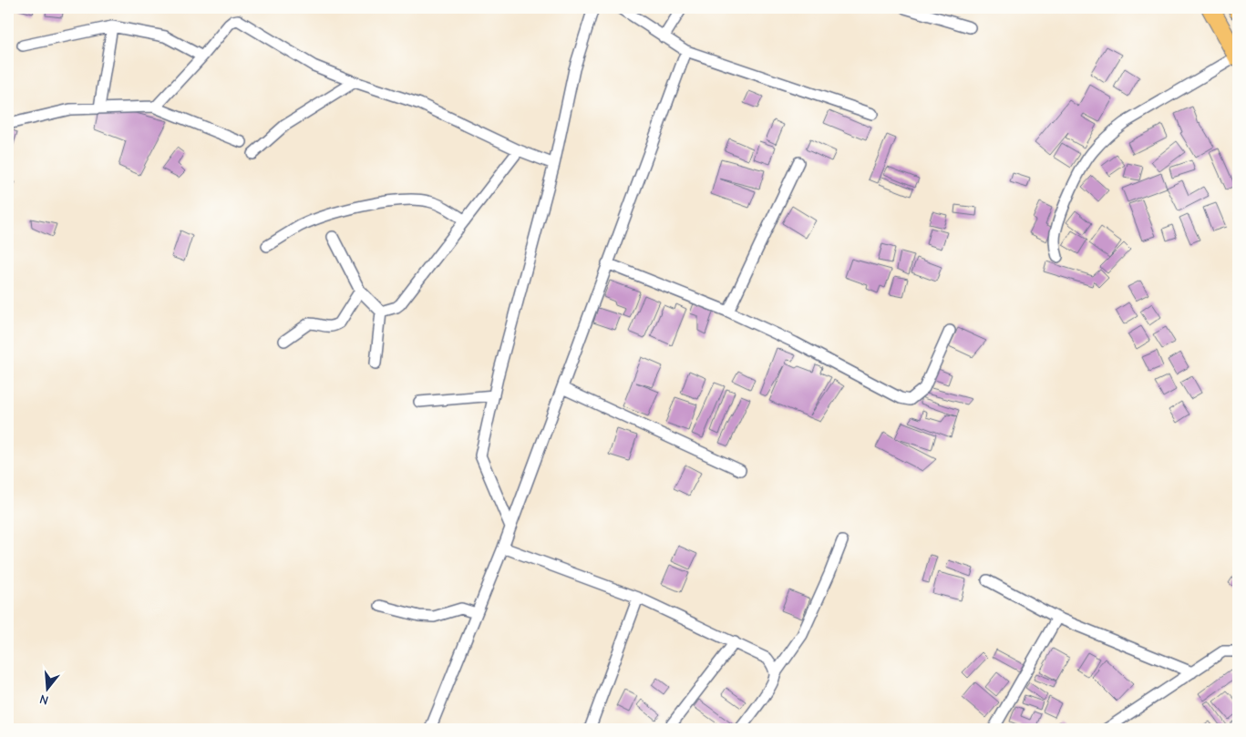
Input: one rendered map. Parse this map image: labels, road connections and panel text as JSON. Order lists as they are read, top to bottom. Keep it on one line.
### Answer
{"north":"bottom"}
